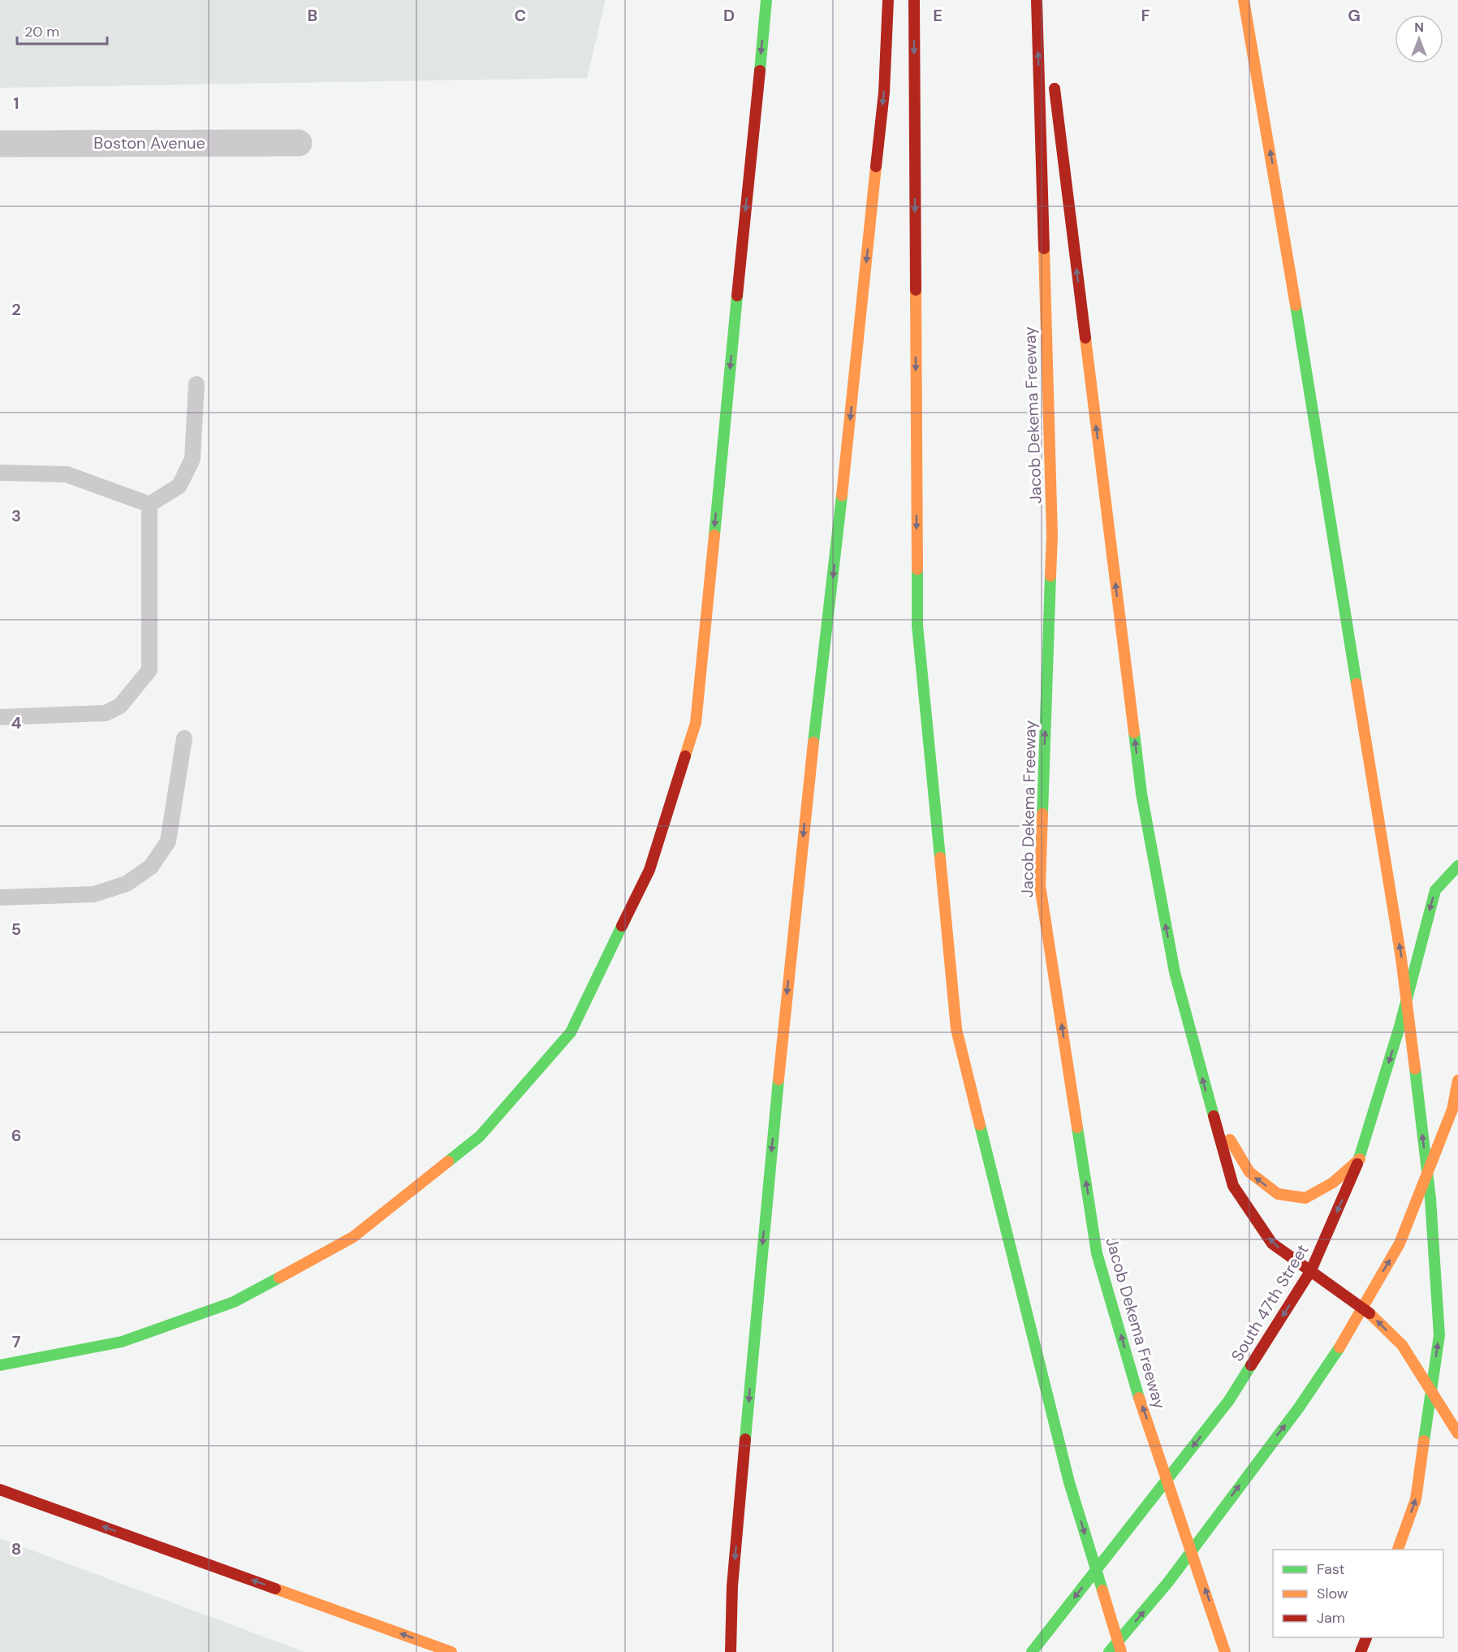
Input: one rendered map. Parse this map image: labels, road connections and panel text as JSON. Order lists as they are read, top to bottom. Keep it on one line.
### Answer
{"streets":{"main road":["Jacob Dekema Freeway","South 47th Street"],"street":["Boston Avenue"]},"legend":["Fast","Slow","Jam"],"scale_bar":"20 m","north":"top","grid":{"columns":["B","C","D","E","F","G"],"rows":["1","2","3","4","5","6","7","8"]}}
